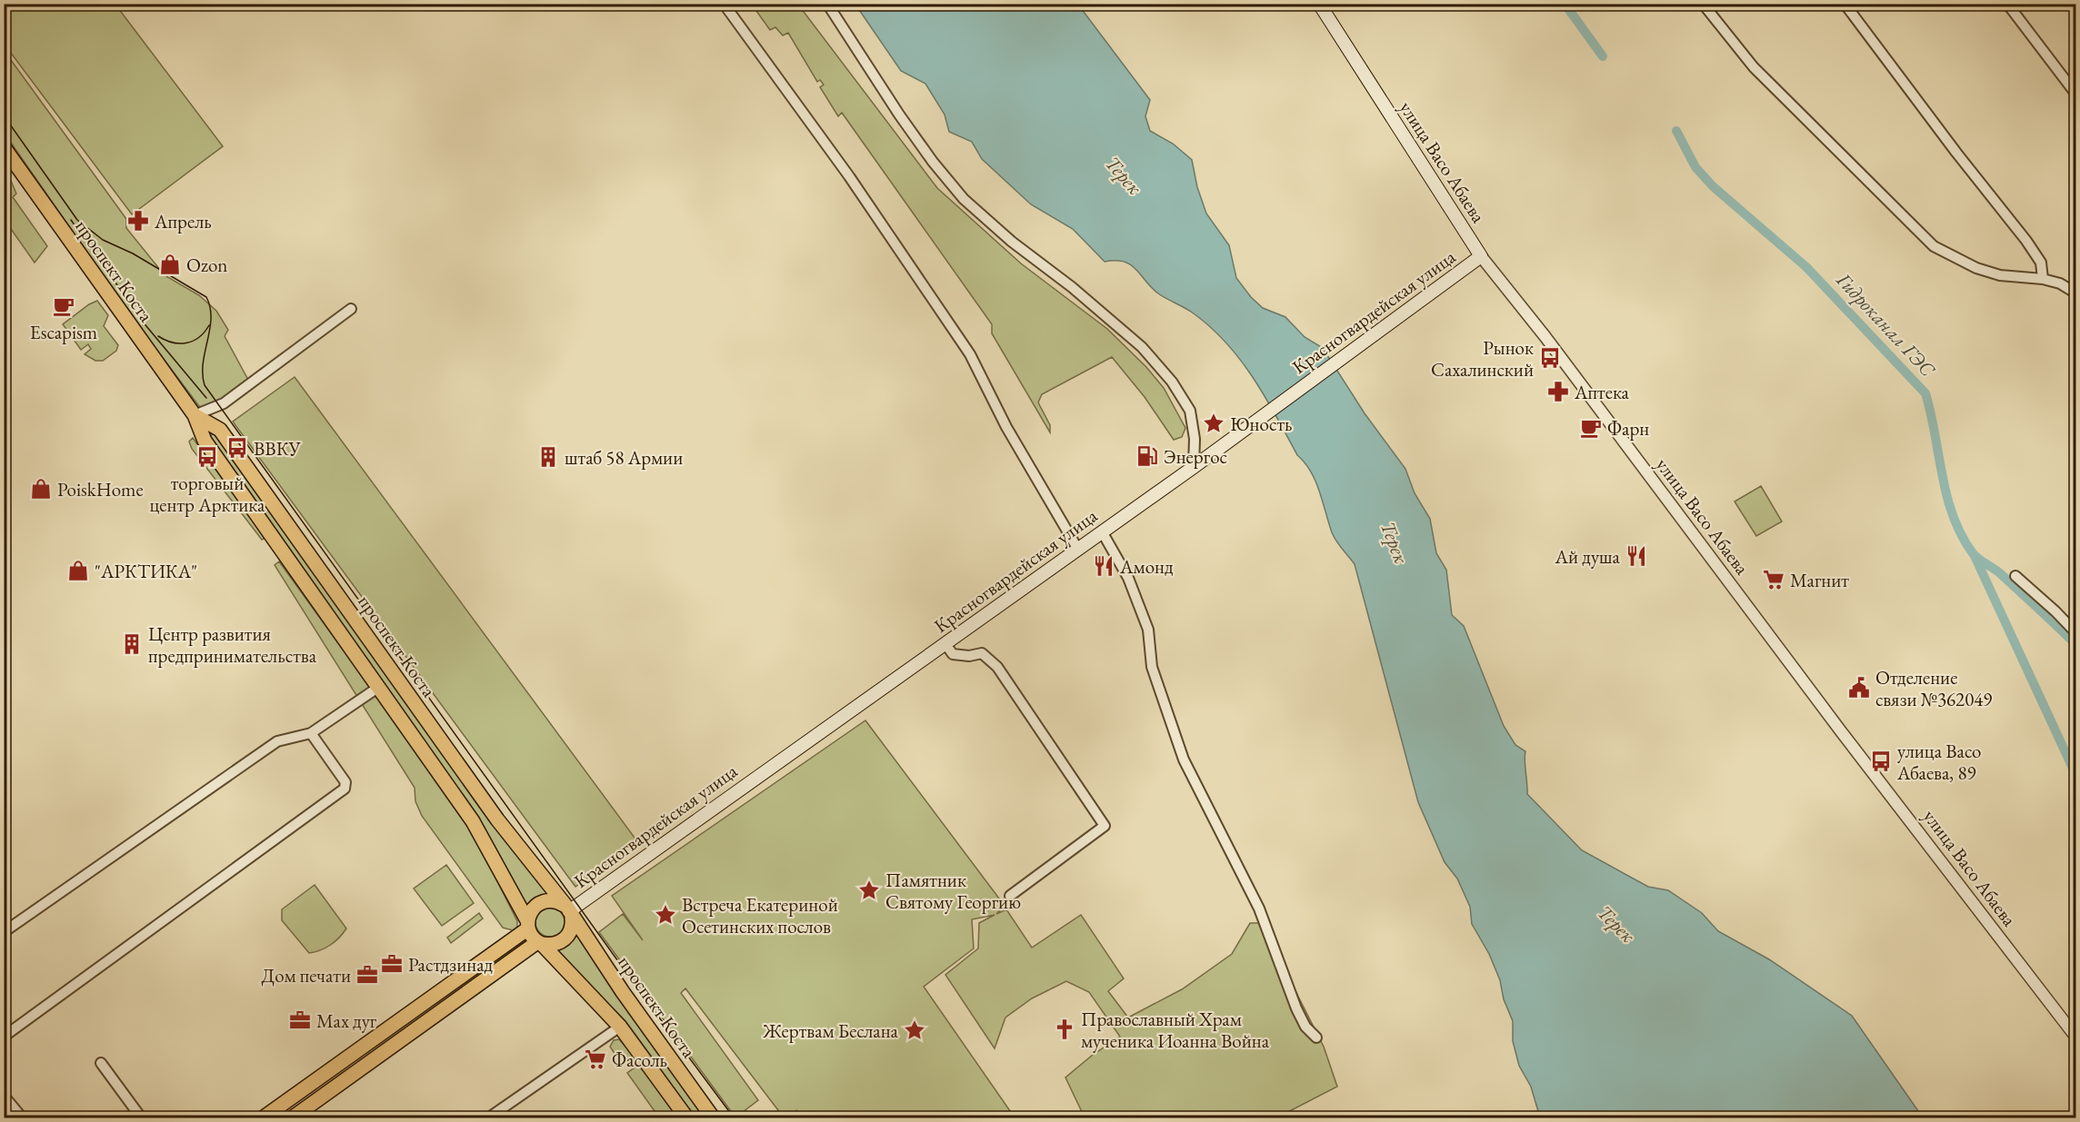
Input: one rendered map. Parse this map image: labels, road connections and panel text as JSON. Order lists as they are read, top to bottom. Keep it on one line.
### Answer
{"streets":{"main road":["улица Васо Абаева","проспект Коста","Красногвардейская улица"]},"crossings":[["улица Васо Абаева","Красногвардейская улица"],["проспект Коста","Красногвардейская улица"]],"water":["Терек","Гидроканал ГЭС"],"places":{"pharmacy":["Апрель","Аптека"],"shop":["Ozon","PoiskHome","\"АРКТИКА\""],"cafe":["Escapism","Фарн"],"bus stop":["Рынок Сахалинский","ВВКУ","торговый центр Арктика","улица Васо Абаева, 89"],"place":["Юность","Памятник Святому Георгию","Встреча Екатериной Осетинских послов","Жертвам Беслана"],"fuel station":["Энергос"],"building":["штаб 58 Армии","Центр развития предпринимательства"],"restaurant":["Ай душа","Амонд"],"supermarket":["Магнит","Фасоль"],"public building":["Отделение связи №362049"],"office":["Растдзинад","Дом печати","Мах дуг"],"church":["Православный Храм мученика Иоанна Война"]}}
